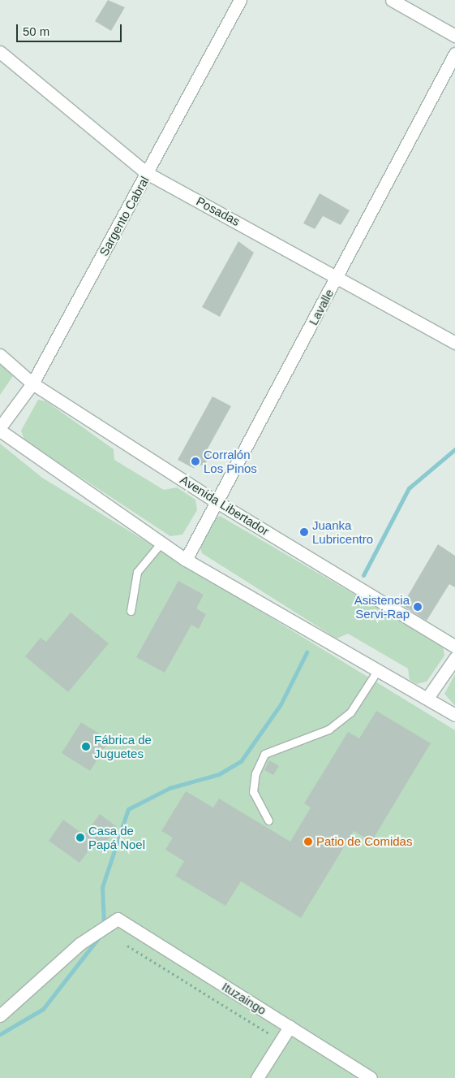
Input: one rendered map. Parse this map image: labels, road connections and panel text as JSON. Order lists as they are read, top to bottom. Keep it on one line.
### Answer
{"streets":{"street":["Posadas","Sargento Cabral","Lavalle","Avenida Libertador","Ituzaingo"]},"crossings":[["Posadas","Sargento Cabral"],["Posadas","Lavalle"],["Sargento Cabral","Avenida Libertador"],["Lavalle","Avenida Libertador"]],"places":["Corralón Los Pinos","Juanka Lubricentro","Asistencia Servi-Rap","Fábrica de Juguetes","Casa de Papá Noel","Patio de Comidas"],"scale_bar":"50 m"}
